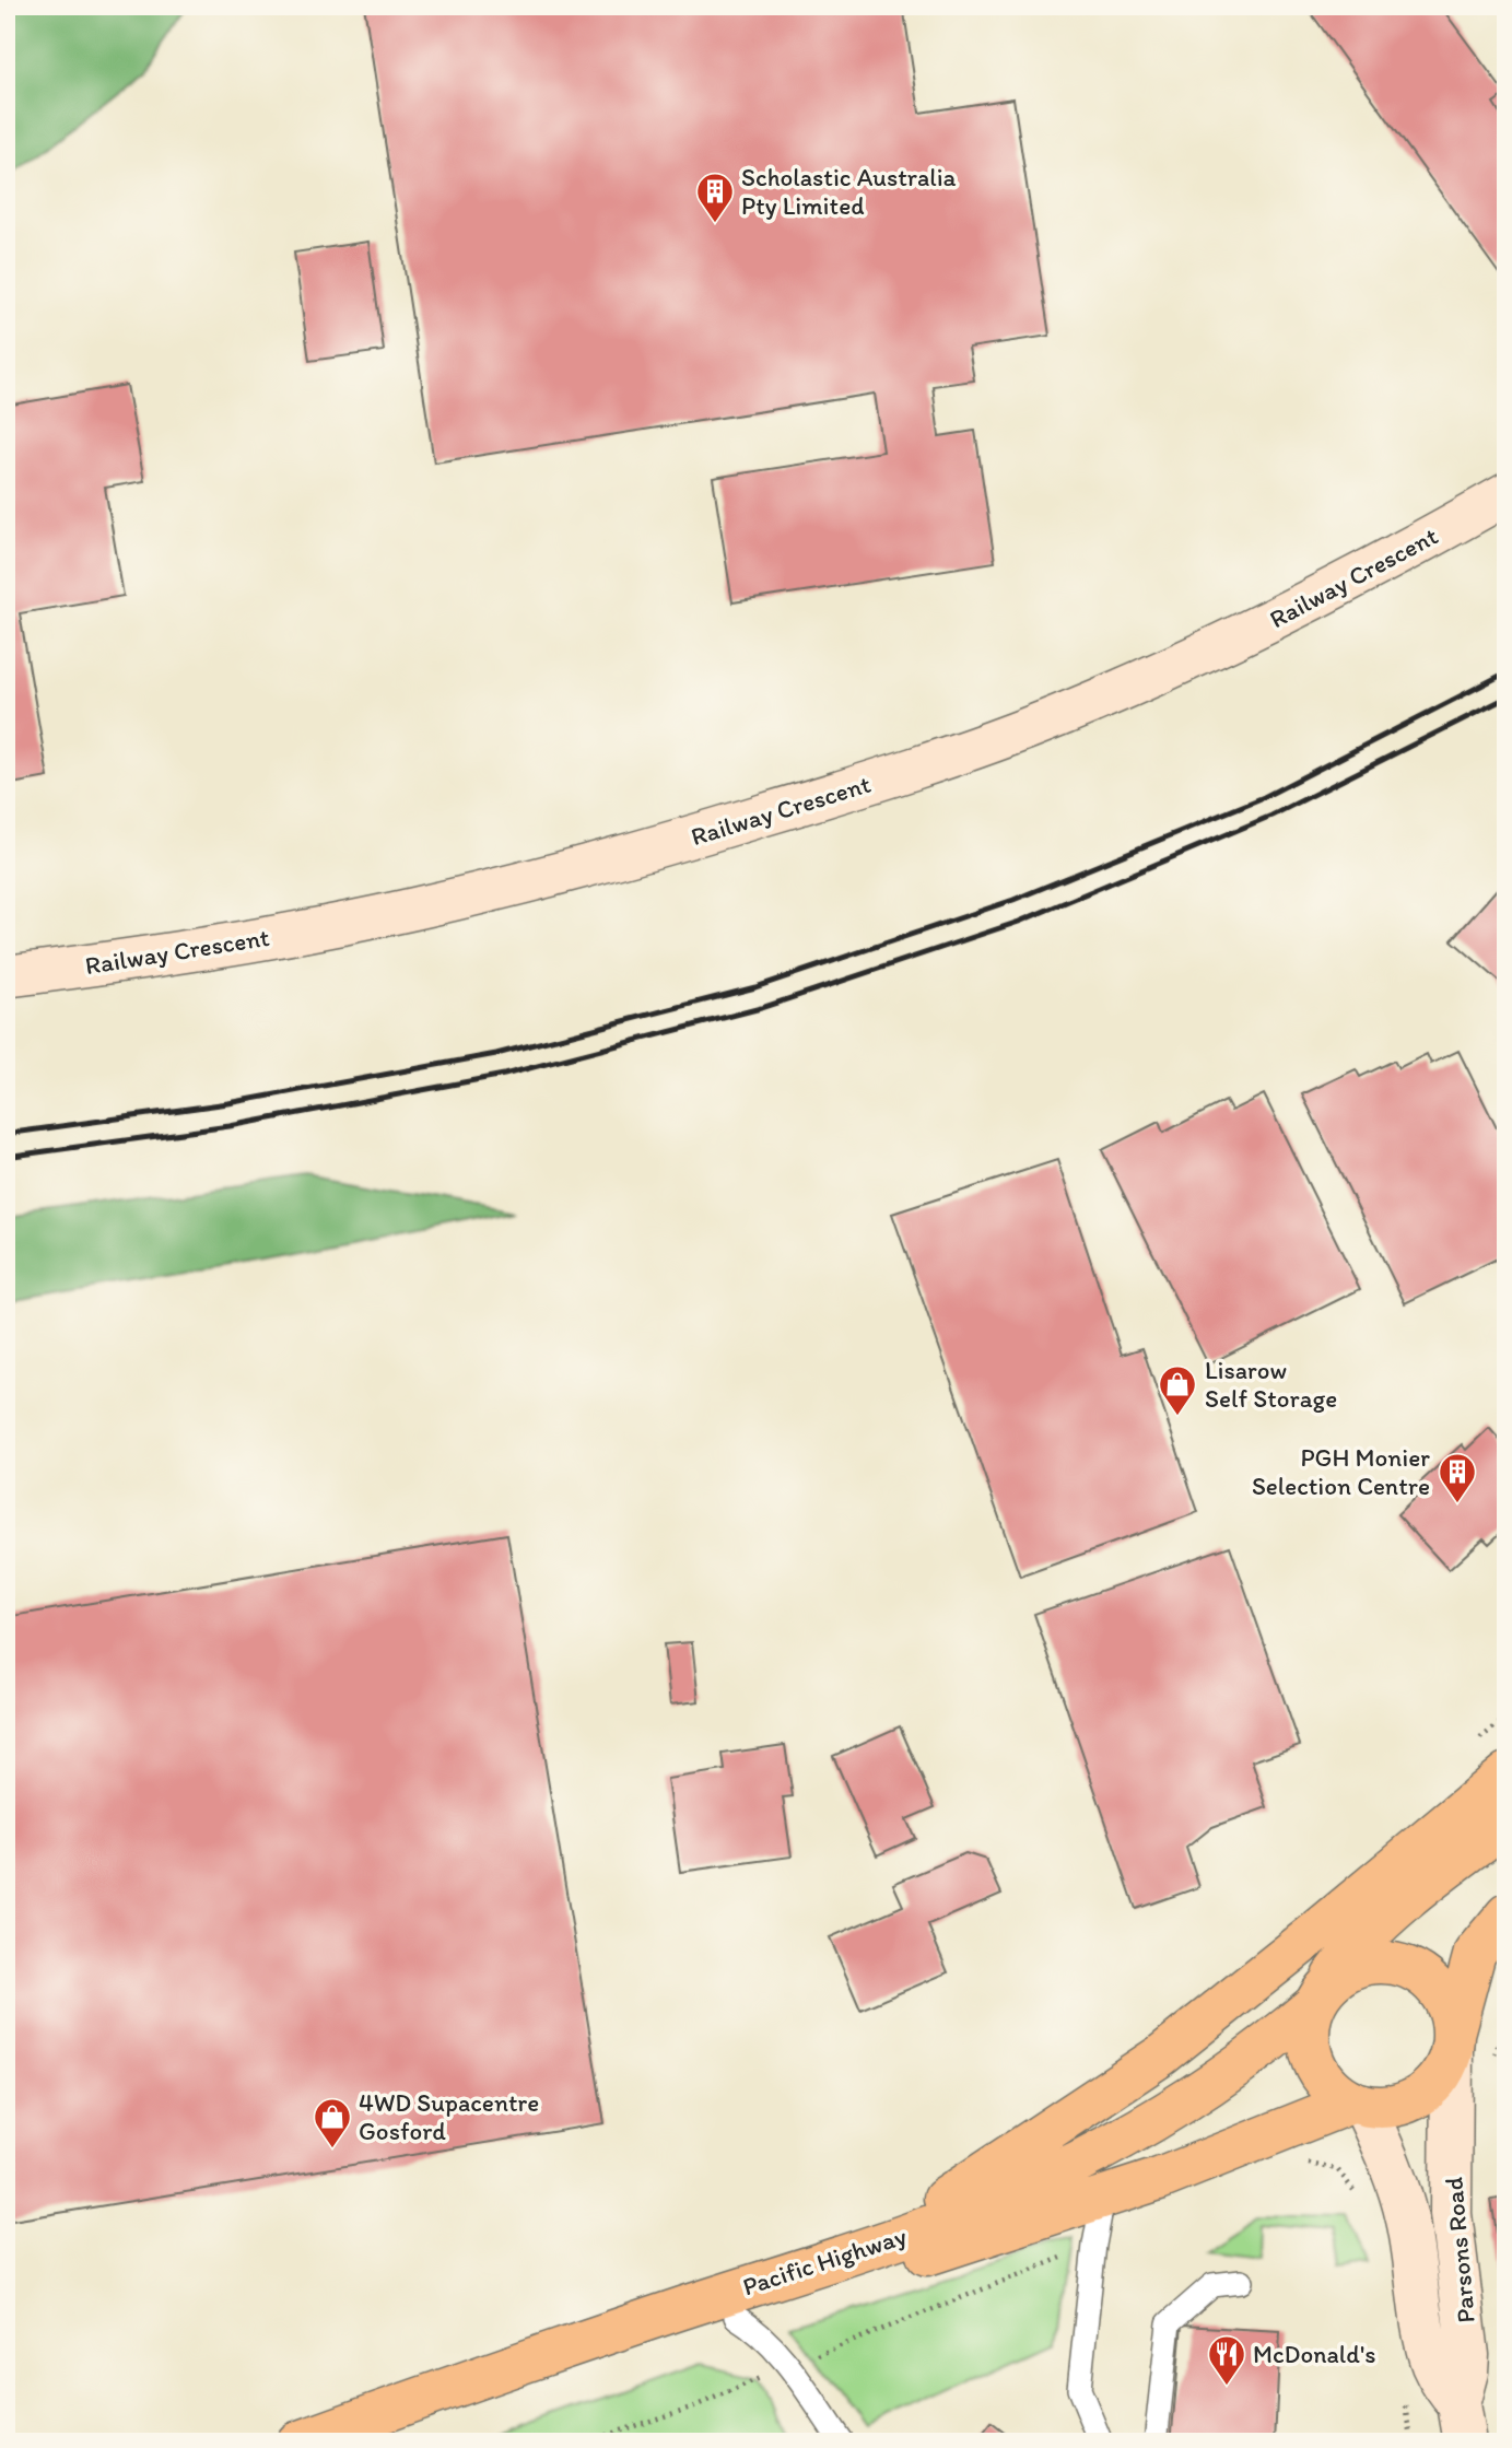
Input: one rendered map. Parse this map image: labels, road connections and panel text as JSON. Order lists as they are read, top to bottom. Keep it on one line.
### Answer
{"streets":{"main road":["Railway Crescent","Parsons Road","Pacific Highway"]},"crossings":[["Parsons Road","Pacific Highway"]],"places":{"building":["Scholastic Australia Pty Limited","PGH Monier Selection Centre"],"shop":["Lisarow Self Storage","4WD Supacentre Gosford"],"restaurant":["McDonald's"]}}
